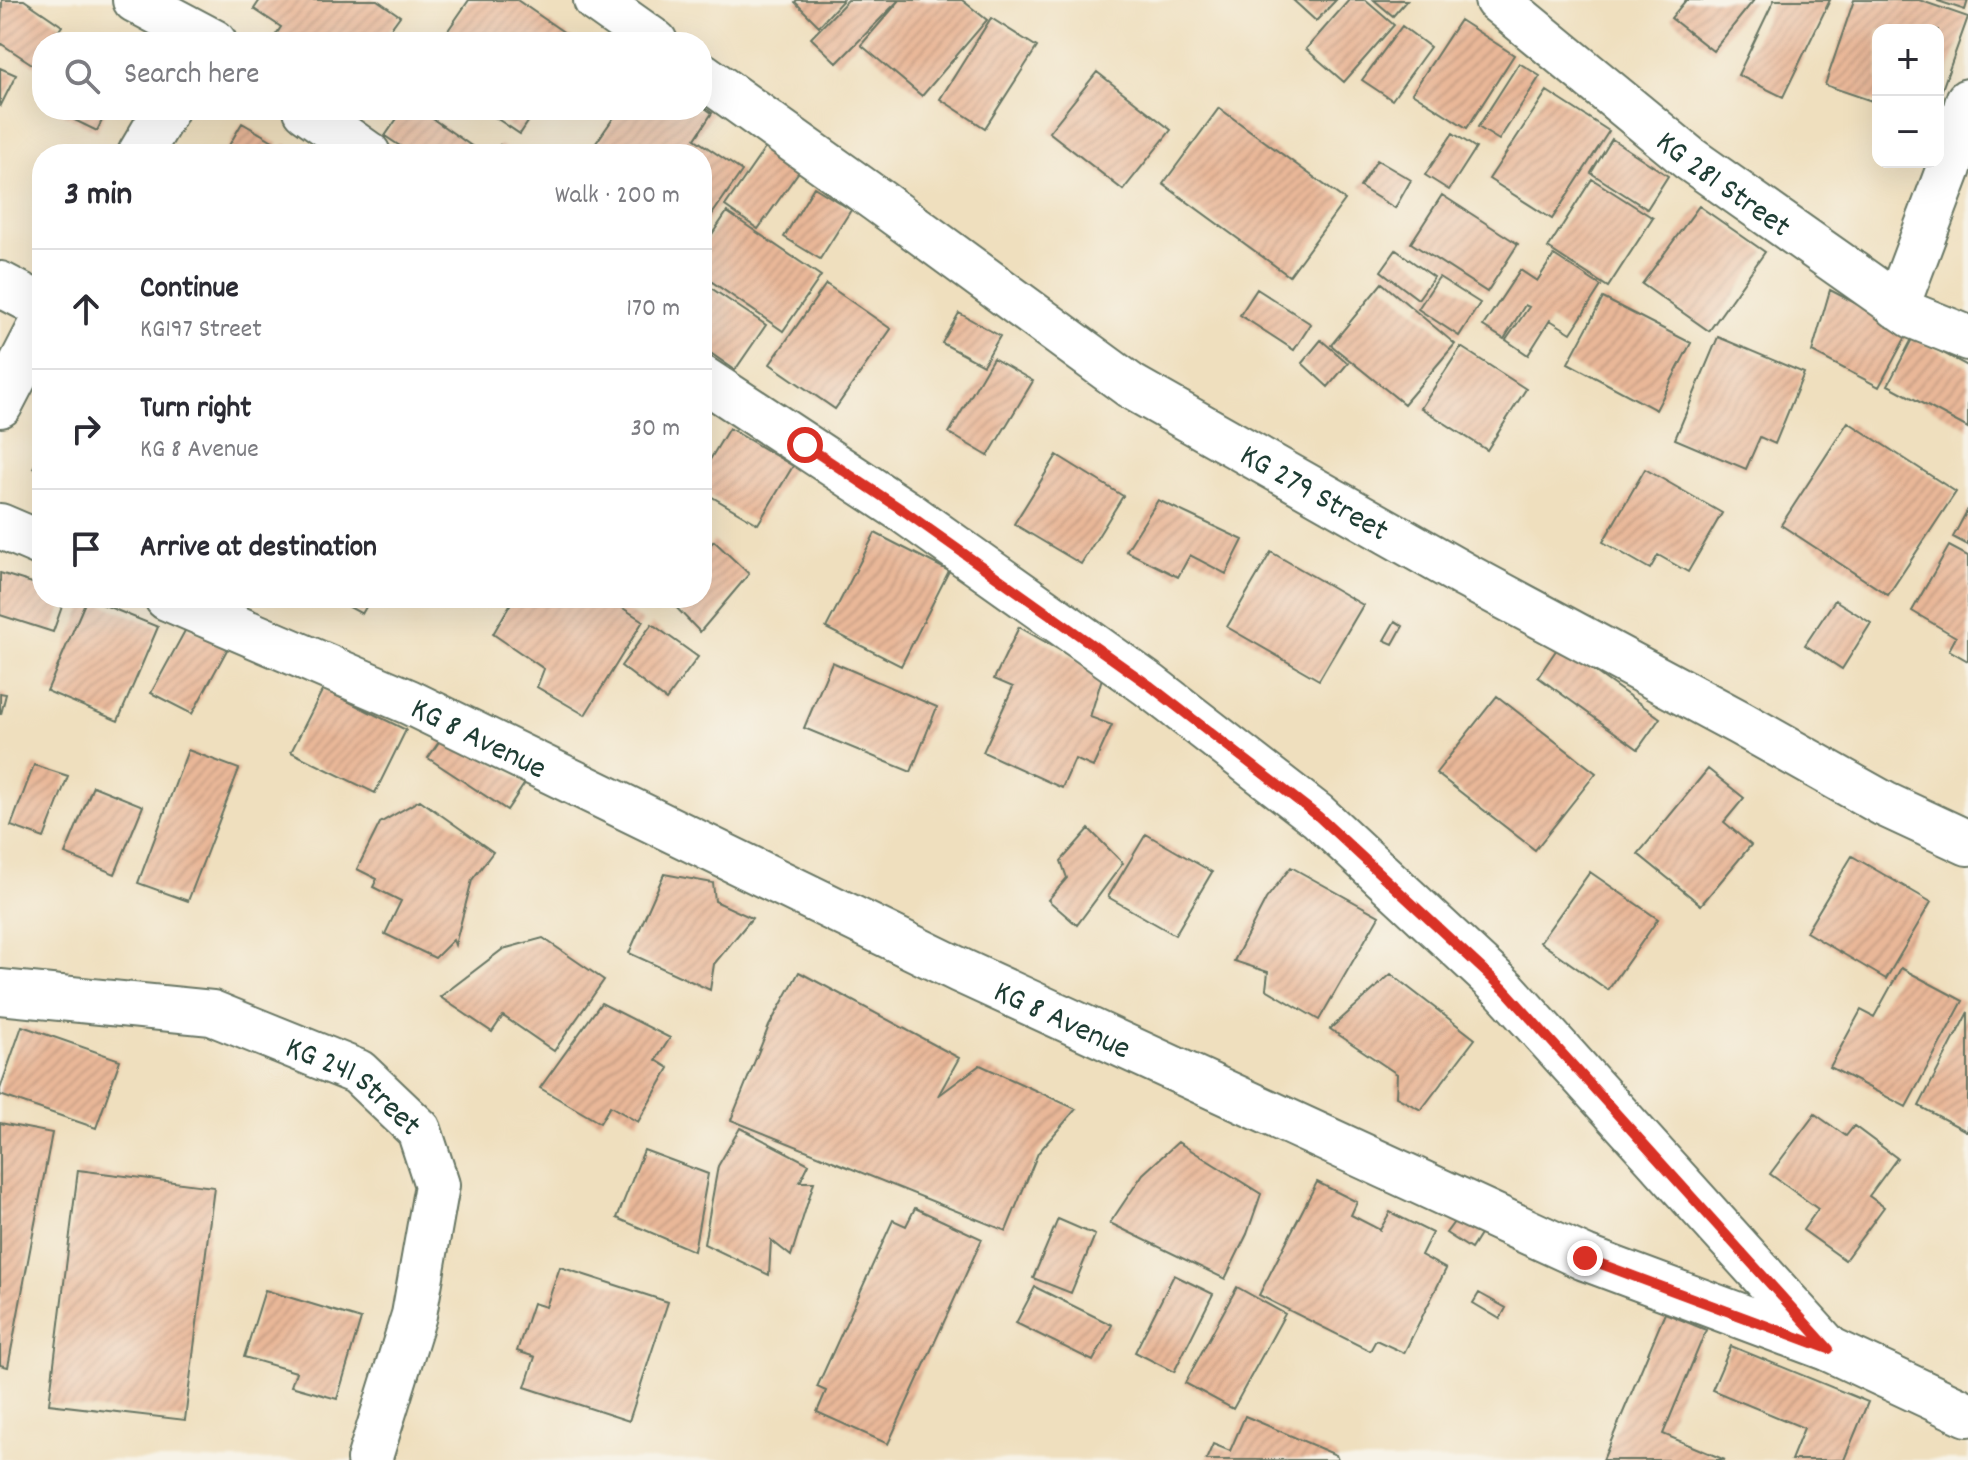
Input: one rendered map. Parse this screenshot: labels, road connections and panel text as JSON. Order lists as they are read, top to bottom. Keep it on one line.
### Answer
{"streets":{"street":["KG 281 Street","KG 279 Street","KG 8 Avenue","KG 241 Street"]},"page":{"map_buttons":["+","−"],"search":"Search here","heading":["3 min","Walk · 200 m"],"list":[["Continue","KG197 Street","170 m"],["Turn right","KG 8 Avenue","30 m"],"Arrive at destination"]}}
